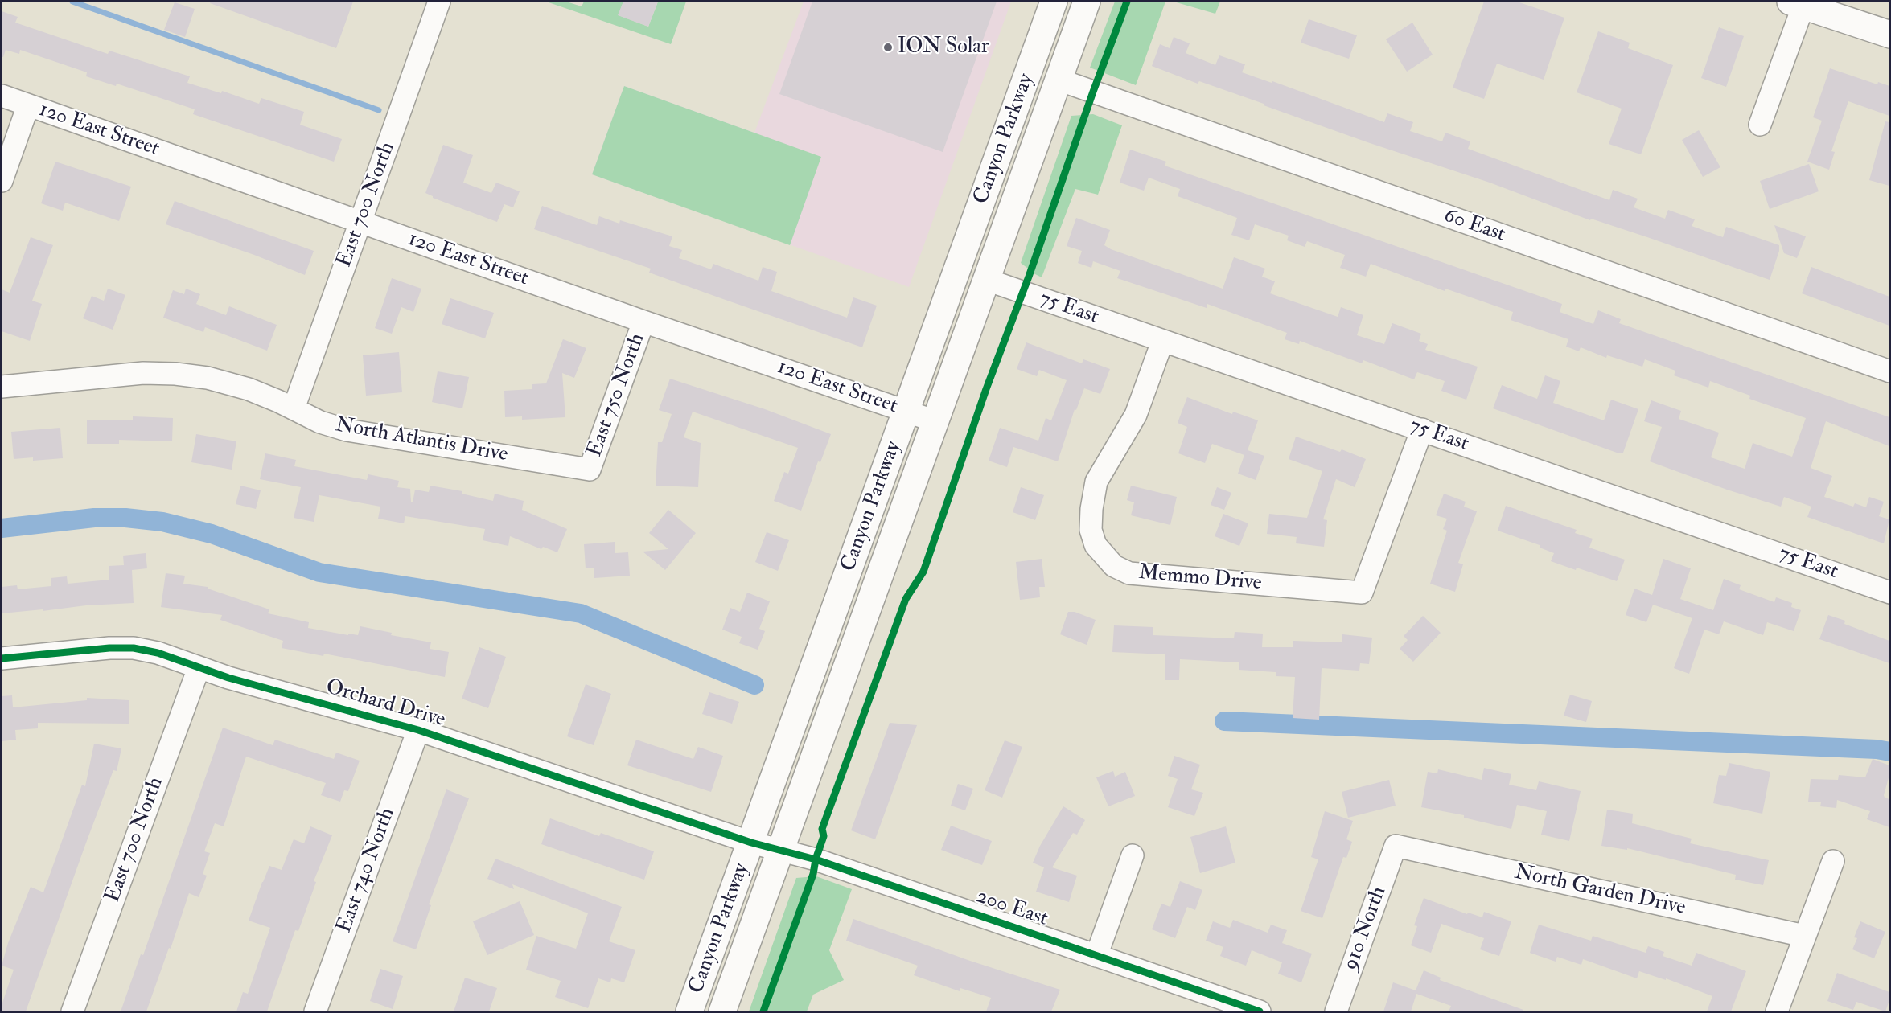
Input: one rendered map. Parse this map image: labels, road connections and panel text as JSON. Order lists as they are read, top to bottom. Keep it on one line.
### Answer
{"streets":{"main road":["Canyon Parkway"],"street":["120 East Street","East 700 North","60 East","75 East","East 750 North","North Atlantis Drive","Memmo Drive","Orchard Drive","East 740 North","North Garden Drive","200 East","910 North"]},"crossings":[["120 East Street","Canyon Parkway"],["120 East Street","East 700 North"],["120 East Street","East 750 North"],["Canyon Parkway","60 East"],["Canyon Parkway","75 East"],["Canyon Parkway","Orchard Drive"],["Canyon Parkway","200 East"],["East 700 North","North Atlantis Drive"],["East 700 North","Orchard Drive"],["75 East","Memmo Drive"],["East 750 North","North Atlantis Drive"],["Orchard Drive","East 740 North"],["Orchard Drive","200 East"],["North Garden Drive","910 North"]],"places":["ION Solar"]}
